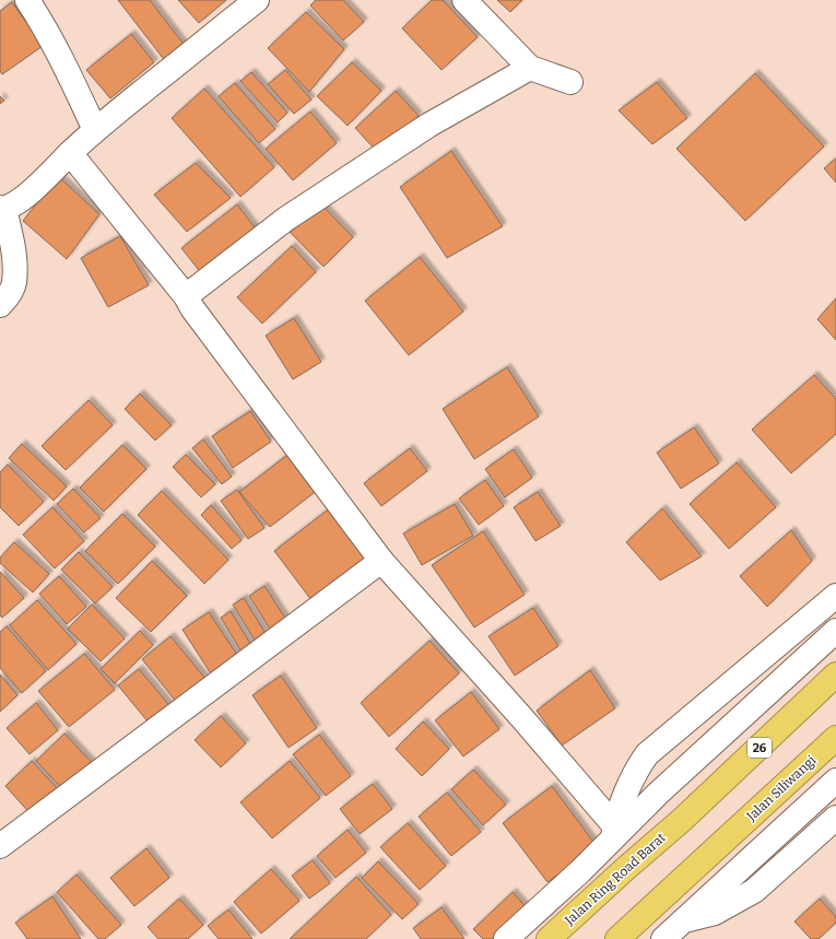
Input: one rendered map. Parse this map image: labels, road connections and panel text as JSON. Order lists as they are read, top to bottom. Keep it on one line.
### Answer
{"streets":{"highway":["26","Jalan Siliwangi","Jalan Ring Road Barat"]}}
